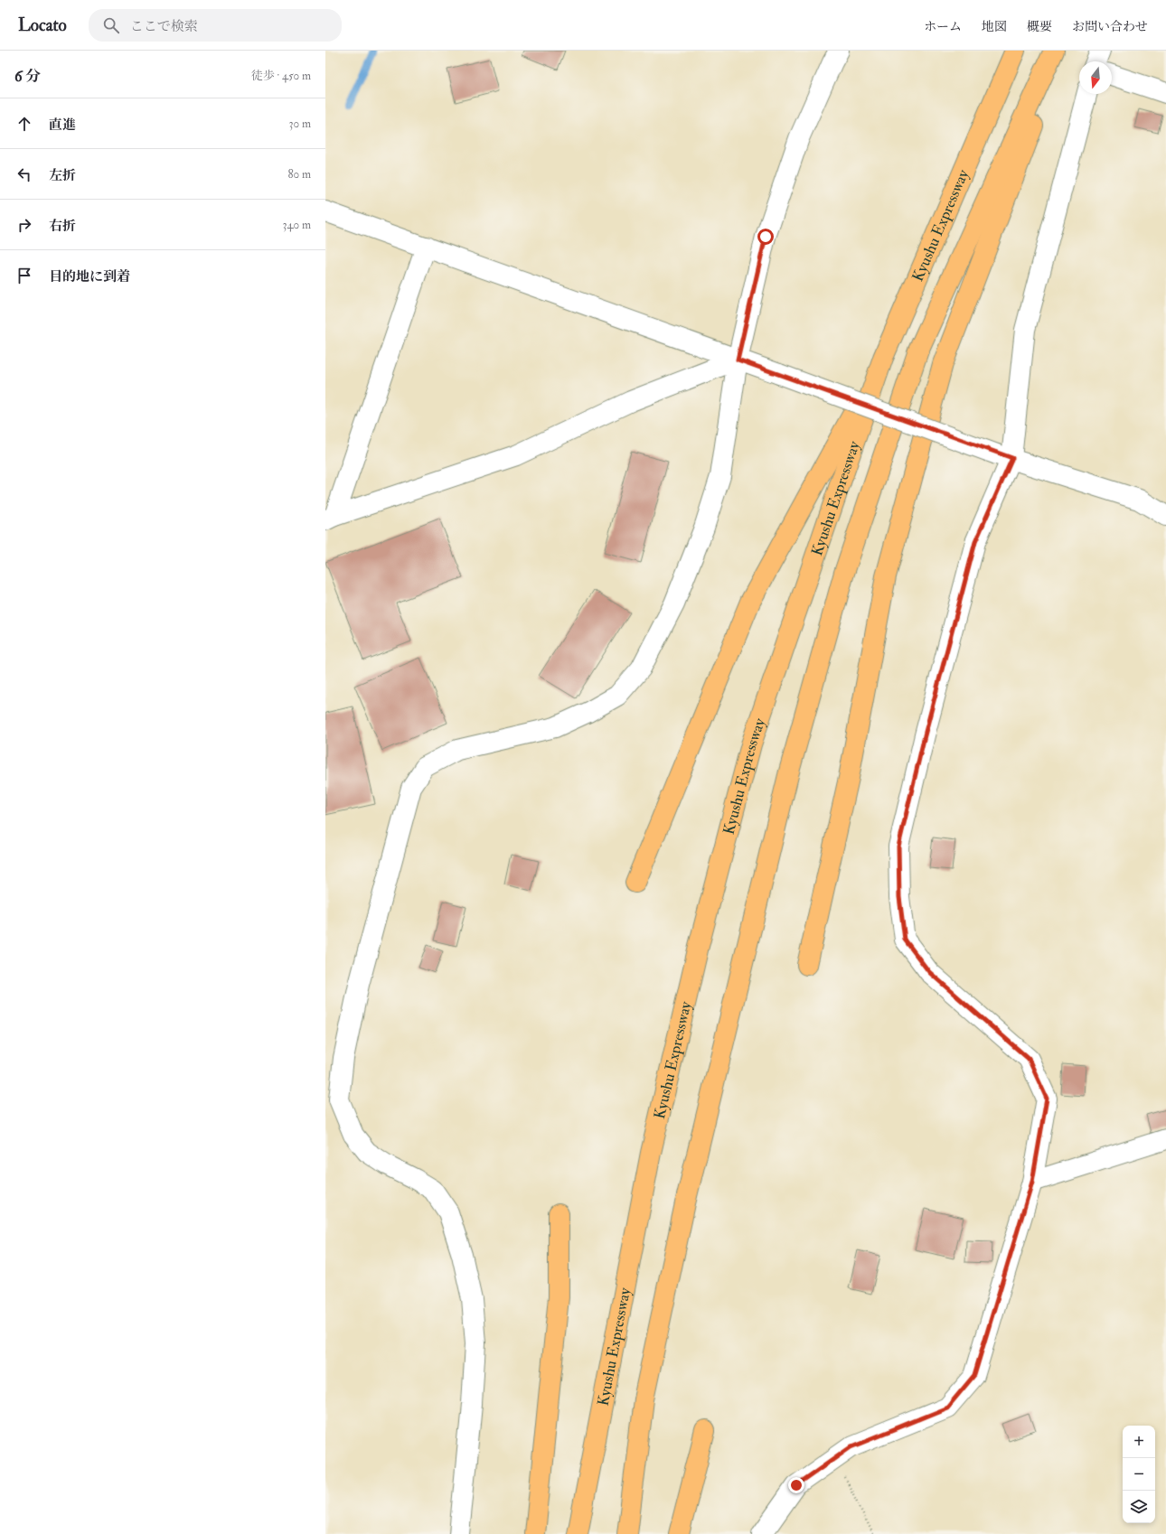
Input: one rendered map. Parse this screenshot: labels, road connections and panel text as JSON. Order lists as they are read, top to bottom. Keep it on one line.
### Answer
{"streets":{"highway":["Kyushu Expressway"]},"north":"bottom","page":{"header":"Locato","search":"ここで検索","nav":["ホーム","地図","概要","お問い合わせ"],"heading":["6 分","徒歩 · 450 m"],"list":[["直進","30 m"],["左折","80 m"],["右折","340 m"],"目的地に到着"],"map_buttons":["+","−"]}}
